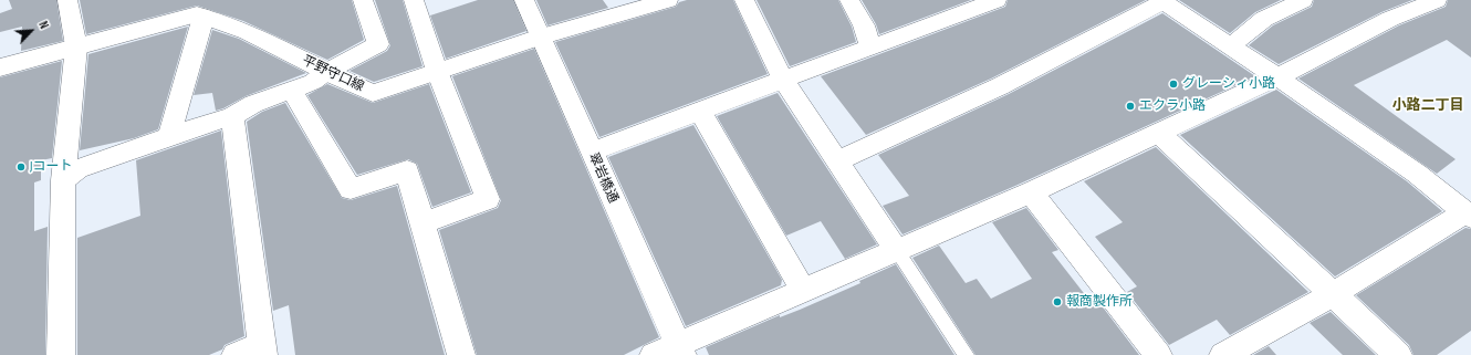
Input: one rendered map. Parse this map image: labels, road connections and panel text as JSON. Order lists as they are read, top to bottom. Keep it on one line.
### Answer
{"streets":{"street":["平野守口線","翠岩橋通"]},"crossings":[["平野守口線","翠岩橋通"]],"districts":["小路二丁目"],"places":["グレーシィ小路","エクラ小路","Jコート","報商製作所"],"north":"top right"}
